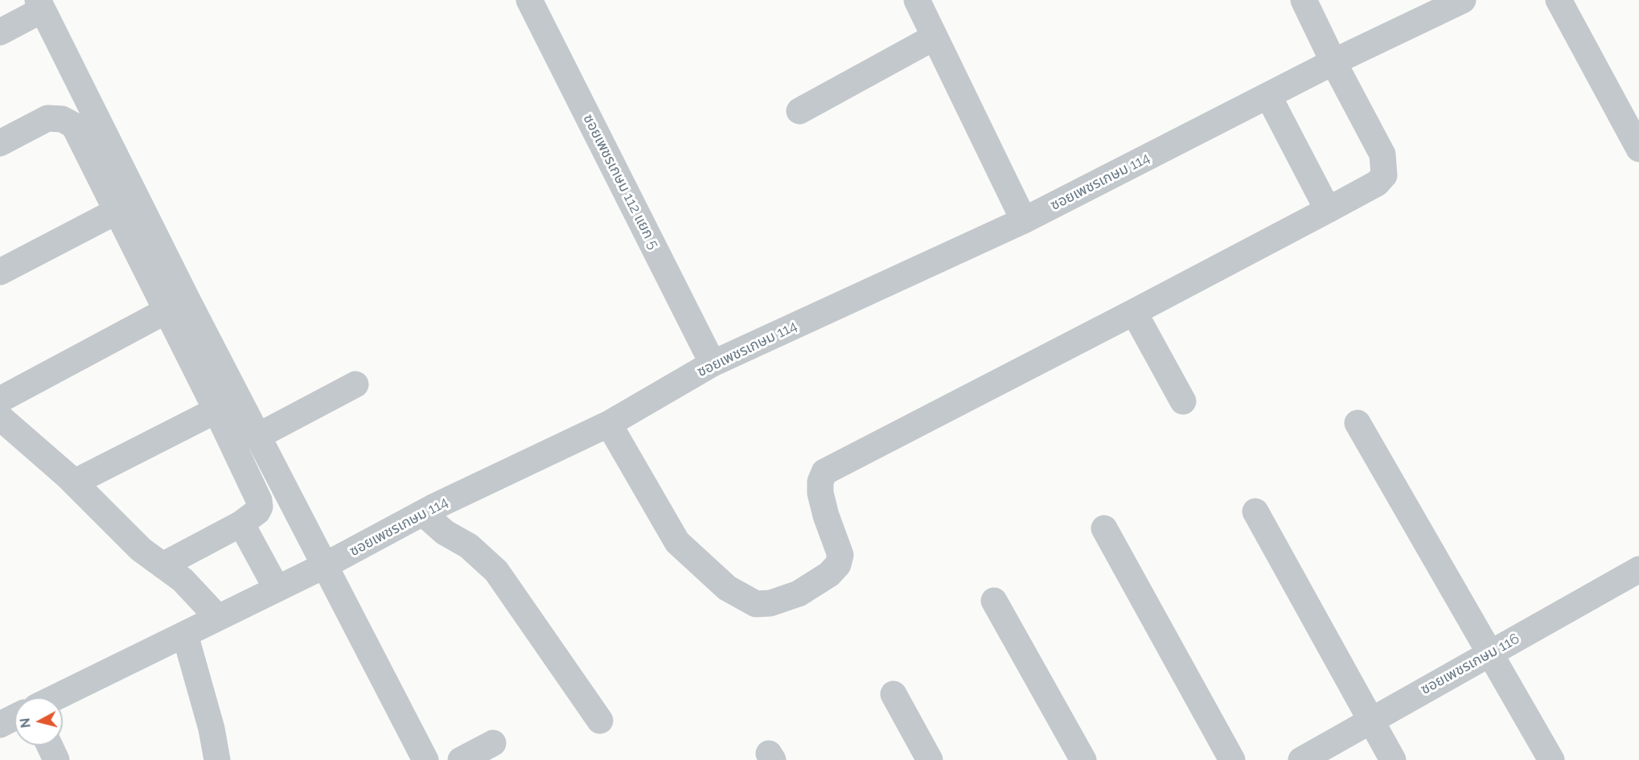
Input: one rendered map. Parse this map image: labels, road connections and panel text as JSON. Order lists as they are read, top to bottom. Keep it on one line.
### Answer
{"streets":{"street":["ซอยเพชรเกษม 112 แยก 5","ซอยเพชรเกษม 114","ซอยเพชรเกษม 116"]},"crossings":[["ซอยเพชรเกษม 112 แยก 5","ซอยเพชรเกษม 114"]],"north":"left"}
